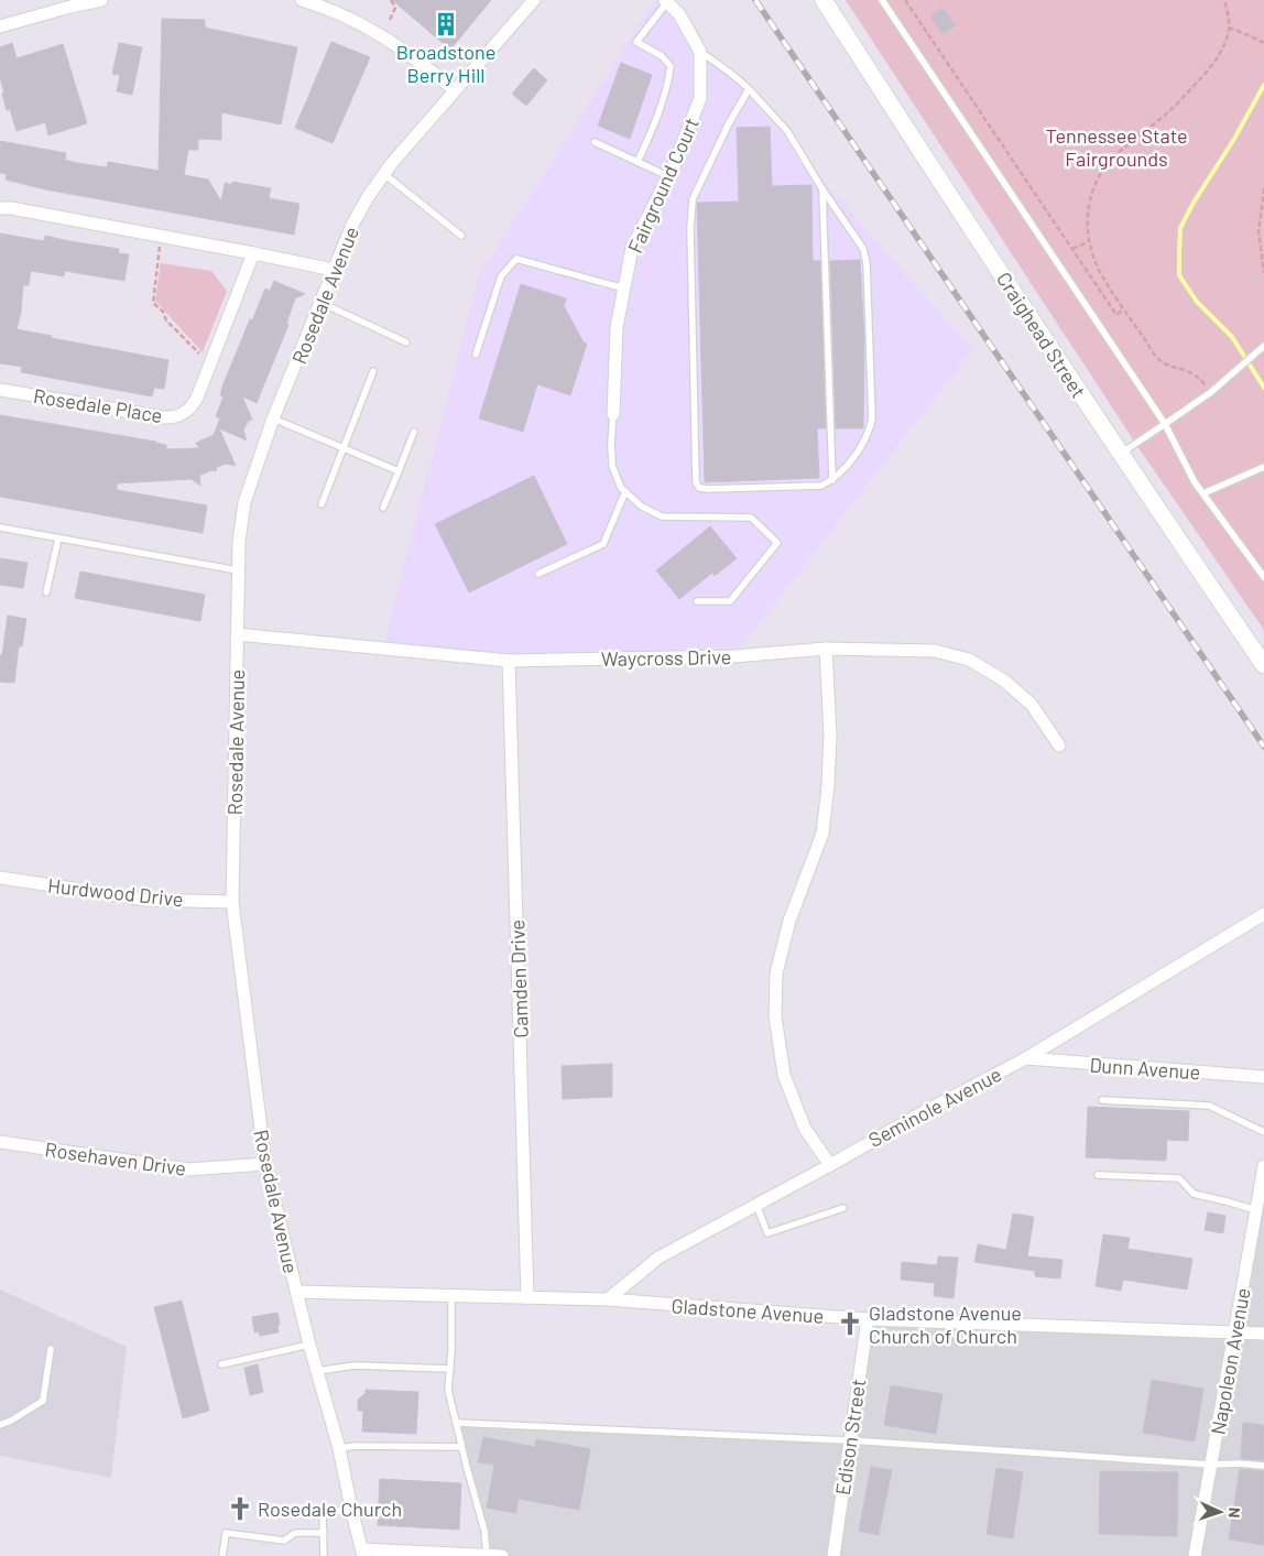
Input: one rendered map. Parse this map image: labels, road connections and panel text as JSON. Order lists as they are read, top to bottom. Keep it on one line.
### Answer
{"streets":{"street":["Fairground Court","Rosedale Avenue","Craighead Street","Rosedale Place","Waycross Drive","Hurdwood Drive","Camden Drive","Dunn Avenue","Seminole Avenue","Rosehaven Drive","Gladstone Avenue","Napoleon Avenue","Edison Street"]},"crossings":[["Rosedale Avenue","Waycross Drive"],["Rosedale Avenue","Hurdwood Drive"],["Rosedale Avenue","Rosehaven Drive"],["Rosedale Avenue","Gladstone Avenue"],["Waycross Drive","Camden Drive"],["Camden Drive","Gladstone Avenue"],["Dunn Avenue","Seminole Avenue"],["Seminole Avenue","Gladstone Avenue"],["Gladstone Avenue","Napoleon Avenue"],["Gladstone Avenue","Edison Street"]],"parks":["Tennessee State Fairgrounds"],"places":{"building":["Broadstone Berry Hill"],"church":["Gladstone Avenue Church of Church","Rosedale Church"]},"north":"right"}
